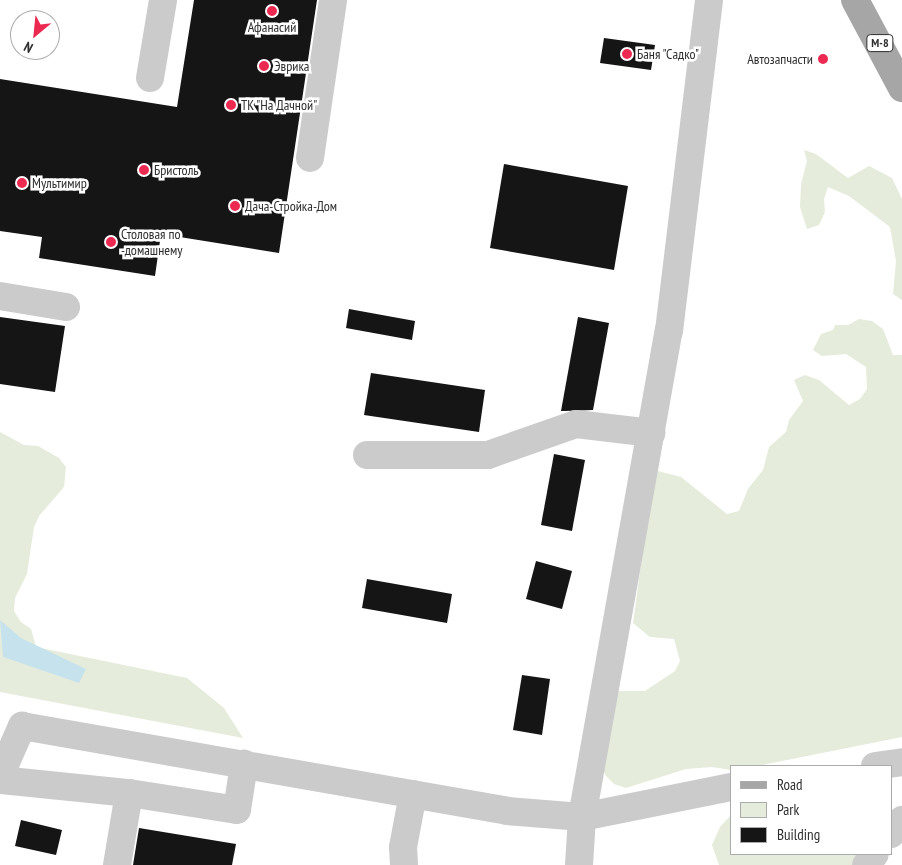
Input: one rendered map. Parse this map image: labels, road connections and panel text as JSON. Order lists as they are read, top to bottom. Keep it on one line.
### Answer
{"streets":{"main road":["М-8"]},"places":["Афанасий","Баня \"Садко\"","Автозапчасти","Эврика","ТК \"На Дачной\"","Бристоль","Мультимир","Дача-Стройка-Дом","Столовая по -домашнему"],"legend":["Road","Park","Building"],"north":"bottom left"}
